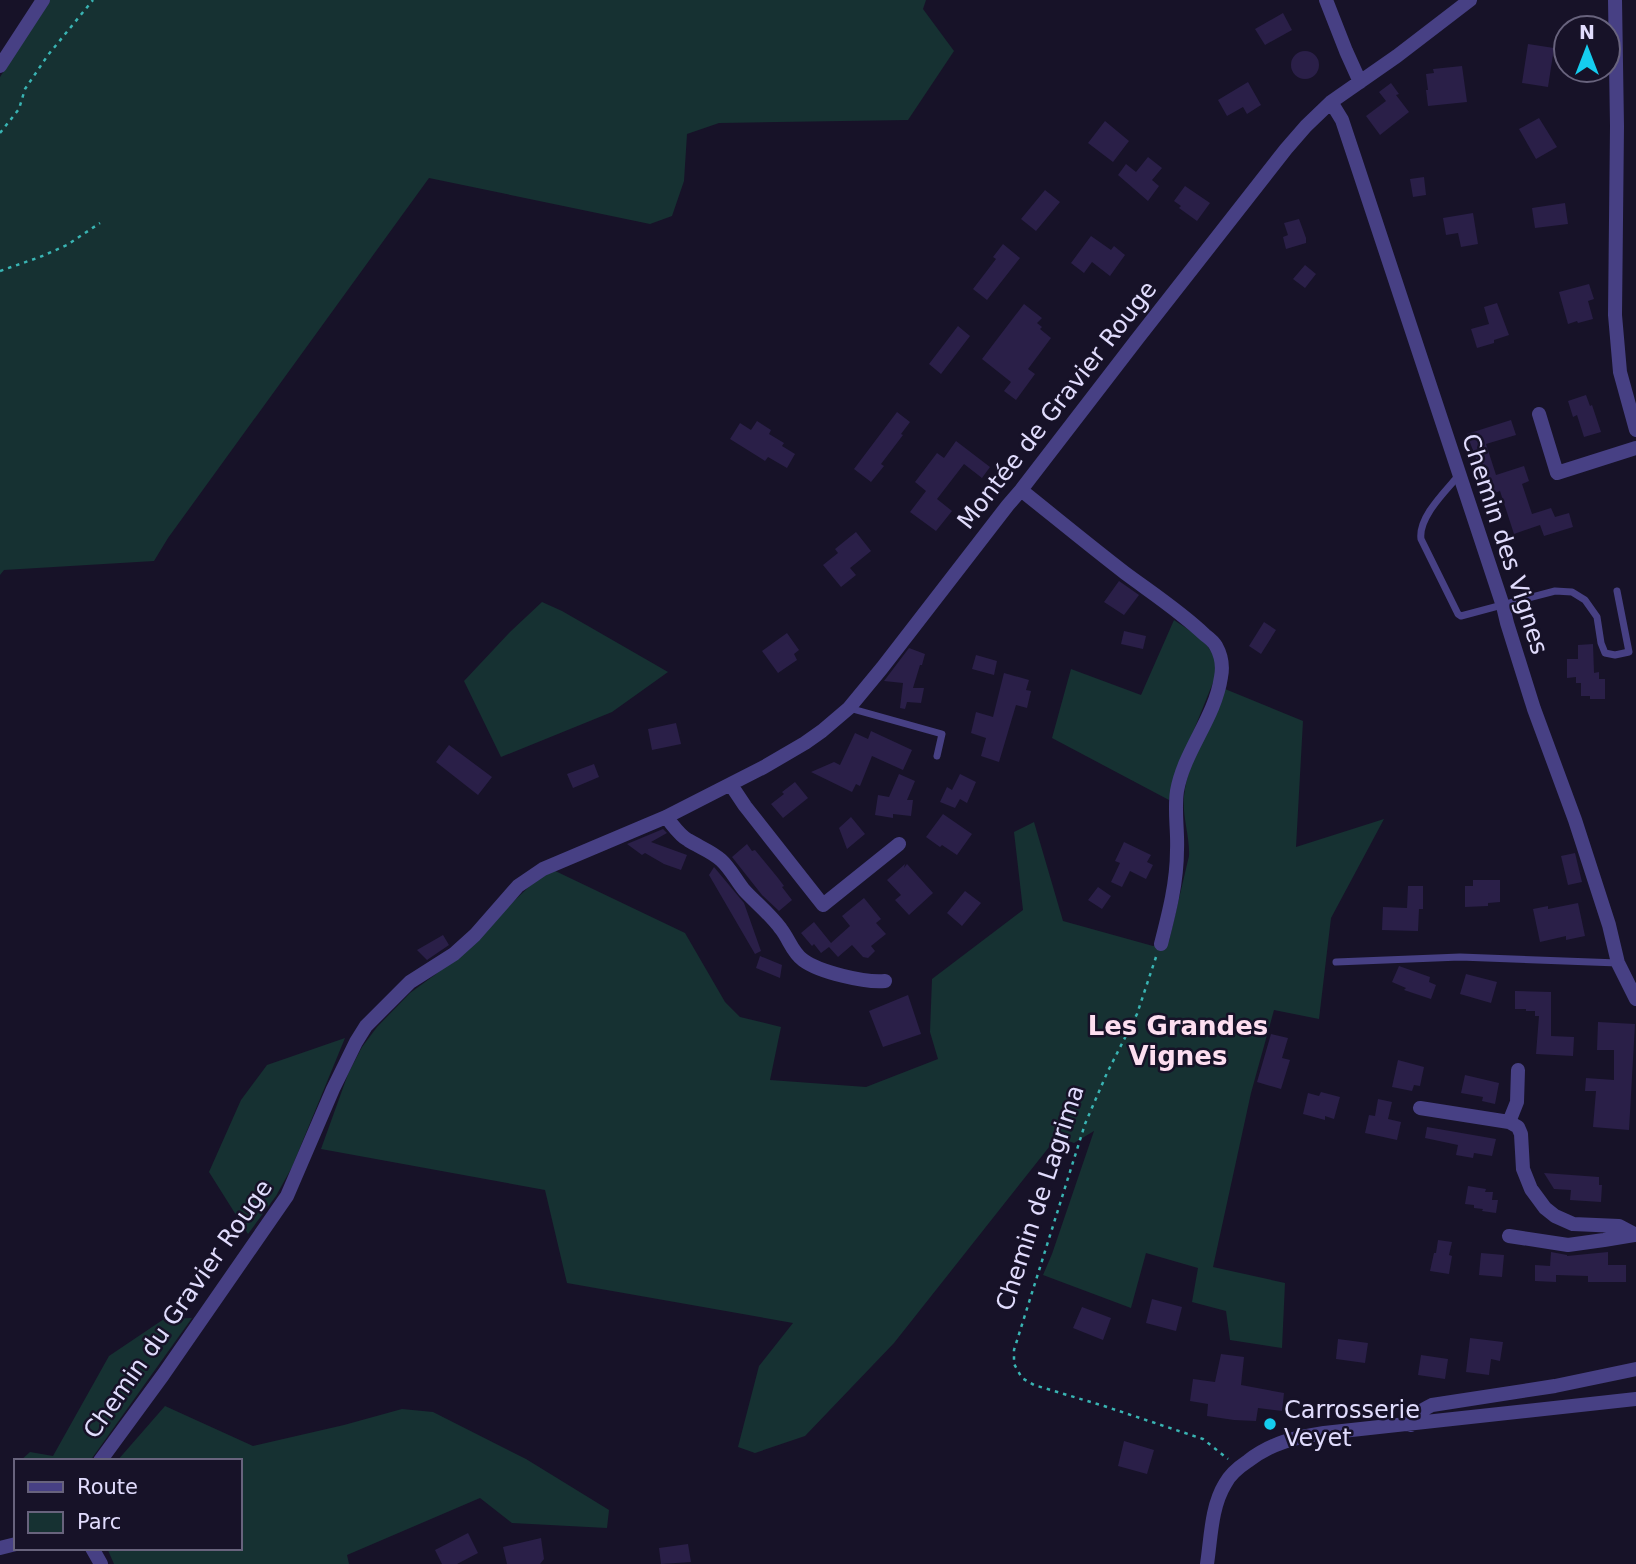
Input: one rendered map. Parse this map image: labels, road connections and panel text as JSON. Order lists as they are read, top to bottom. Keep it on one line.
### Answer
{"streets":{"street":["Montée de Gravier Rouge","Chemin des Vignes","Chemin du Gravier Rouge"],"path":["Chemin de Lagrima"]},"crossings":[["Montée de Gravier Rouge","Chemin des Vignes"],["Montée de Gravier Rouge","Chemin du Gravier Rouge"]],"districts":["Les Grandes Vignes"],"places":["Carrosserie Veyet"],"legend":["Route","Parc"],"north":"top"}
